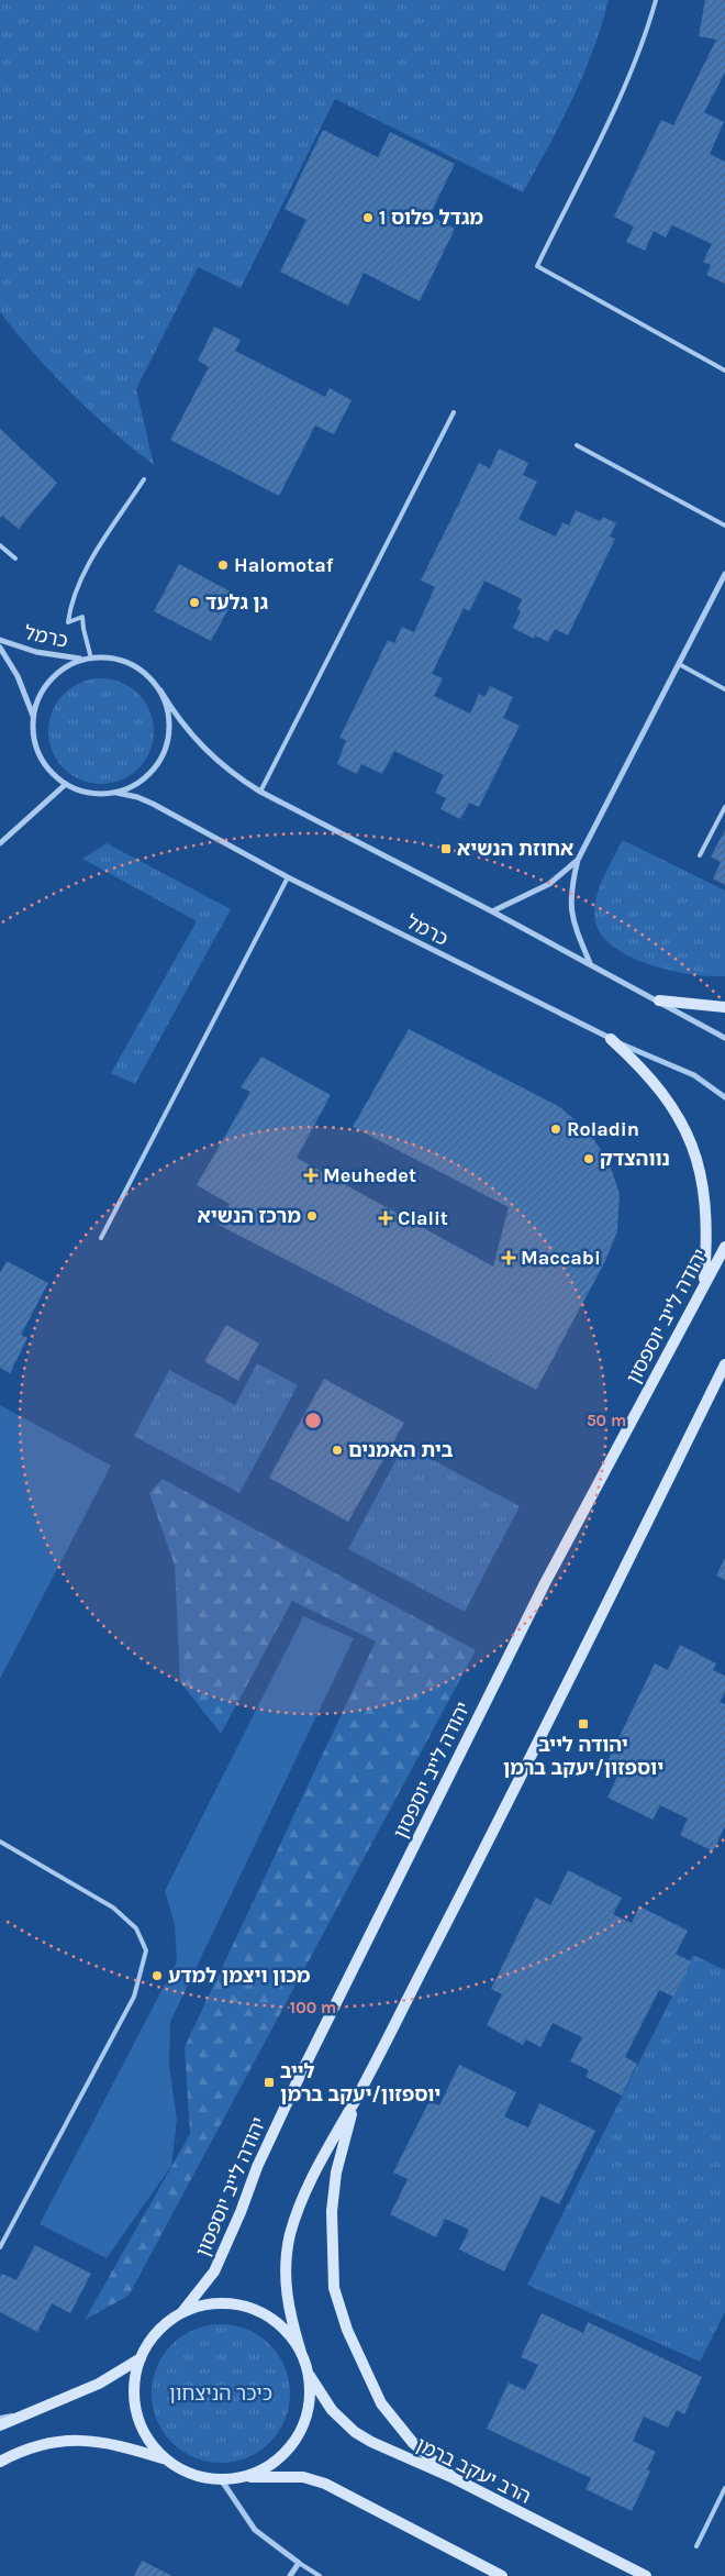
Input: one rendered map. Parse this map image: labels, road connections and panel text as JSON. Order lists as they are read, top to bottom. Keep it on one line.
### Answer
{"streets":{"street":["כרמל","יהודה לייב יוספסון","הרב יעקב ברמן"]},"crossings":[["יהודה לייב יוספסון","הרב יעקב ברמן"]],"parks":["כיכר הניצחון"],"places":{"other":["מגדל פלוס 1","Halomotaf","גן גלעד","Roladin","נווהצדק","מרכז הנשיא","בית האמנים","מכון ויצמן למדע"],"transit":["אחוזת הנשיא","יהודה לייב יוספזון/יעקב ברמן","לייב יוספזון/יעקב ברמן"],"health":["Meuhedet","Clalit","Maccabi"]},"rings":["50 m","100 m"]}
